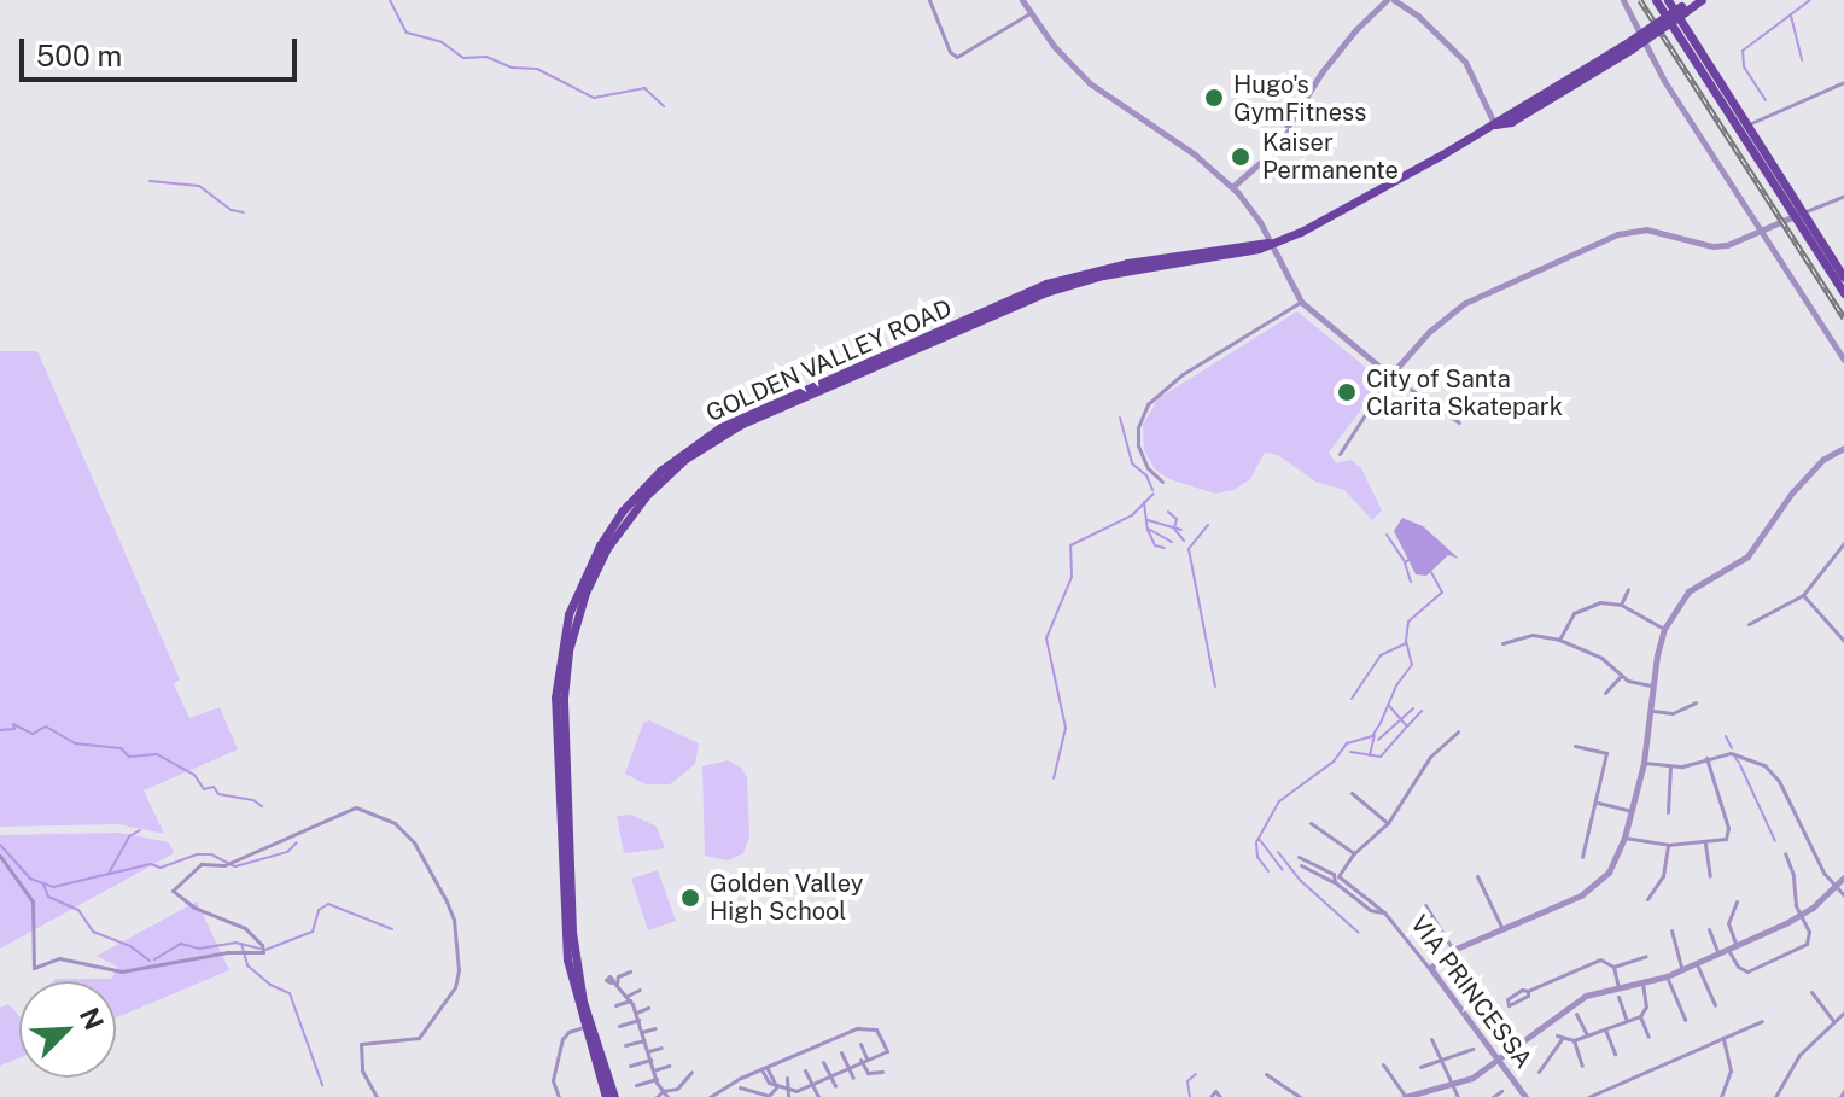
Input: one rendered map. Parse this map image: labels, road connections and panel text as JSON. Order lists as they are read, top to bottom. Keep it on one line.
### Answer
{"streets":{"main road":["GOLDEN VALLEY ROAD"],"street":["VIA PRINCESSA"]},"places":["Hugo's GymFitness","Kaiser Permanente","City of Santa Clarita Skatepark","Golden Valley High School"],"scale_bar":"500 m","north":"top right"}
